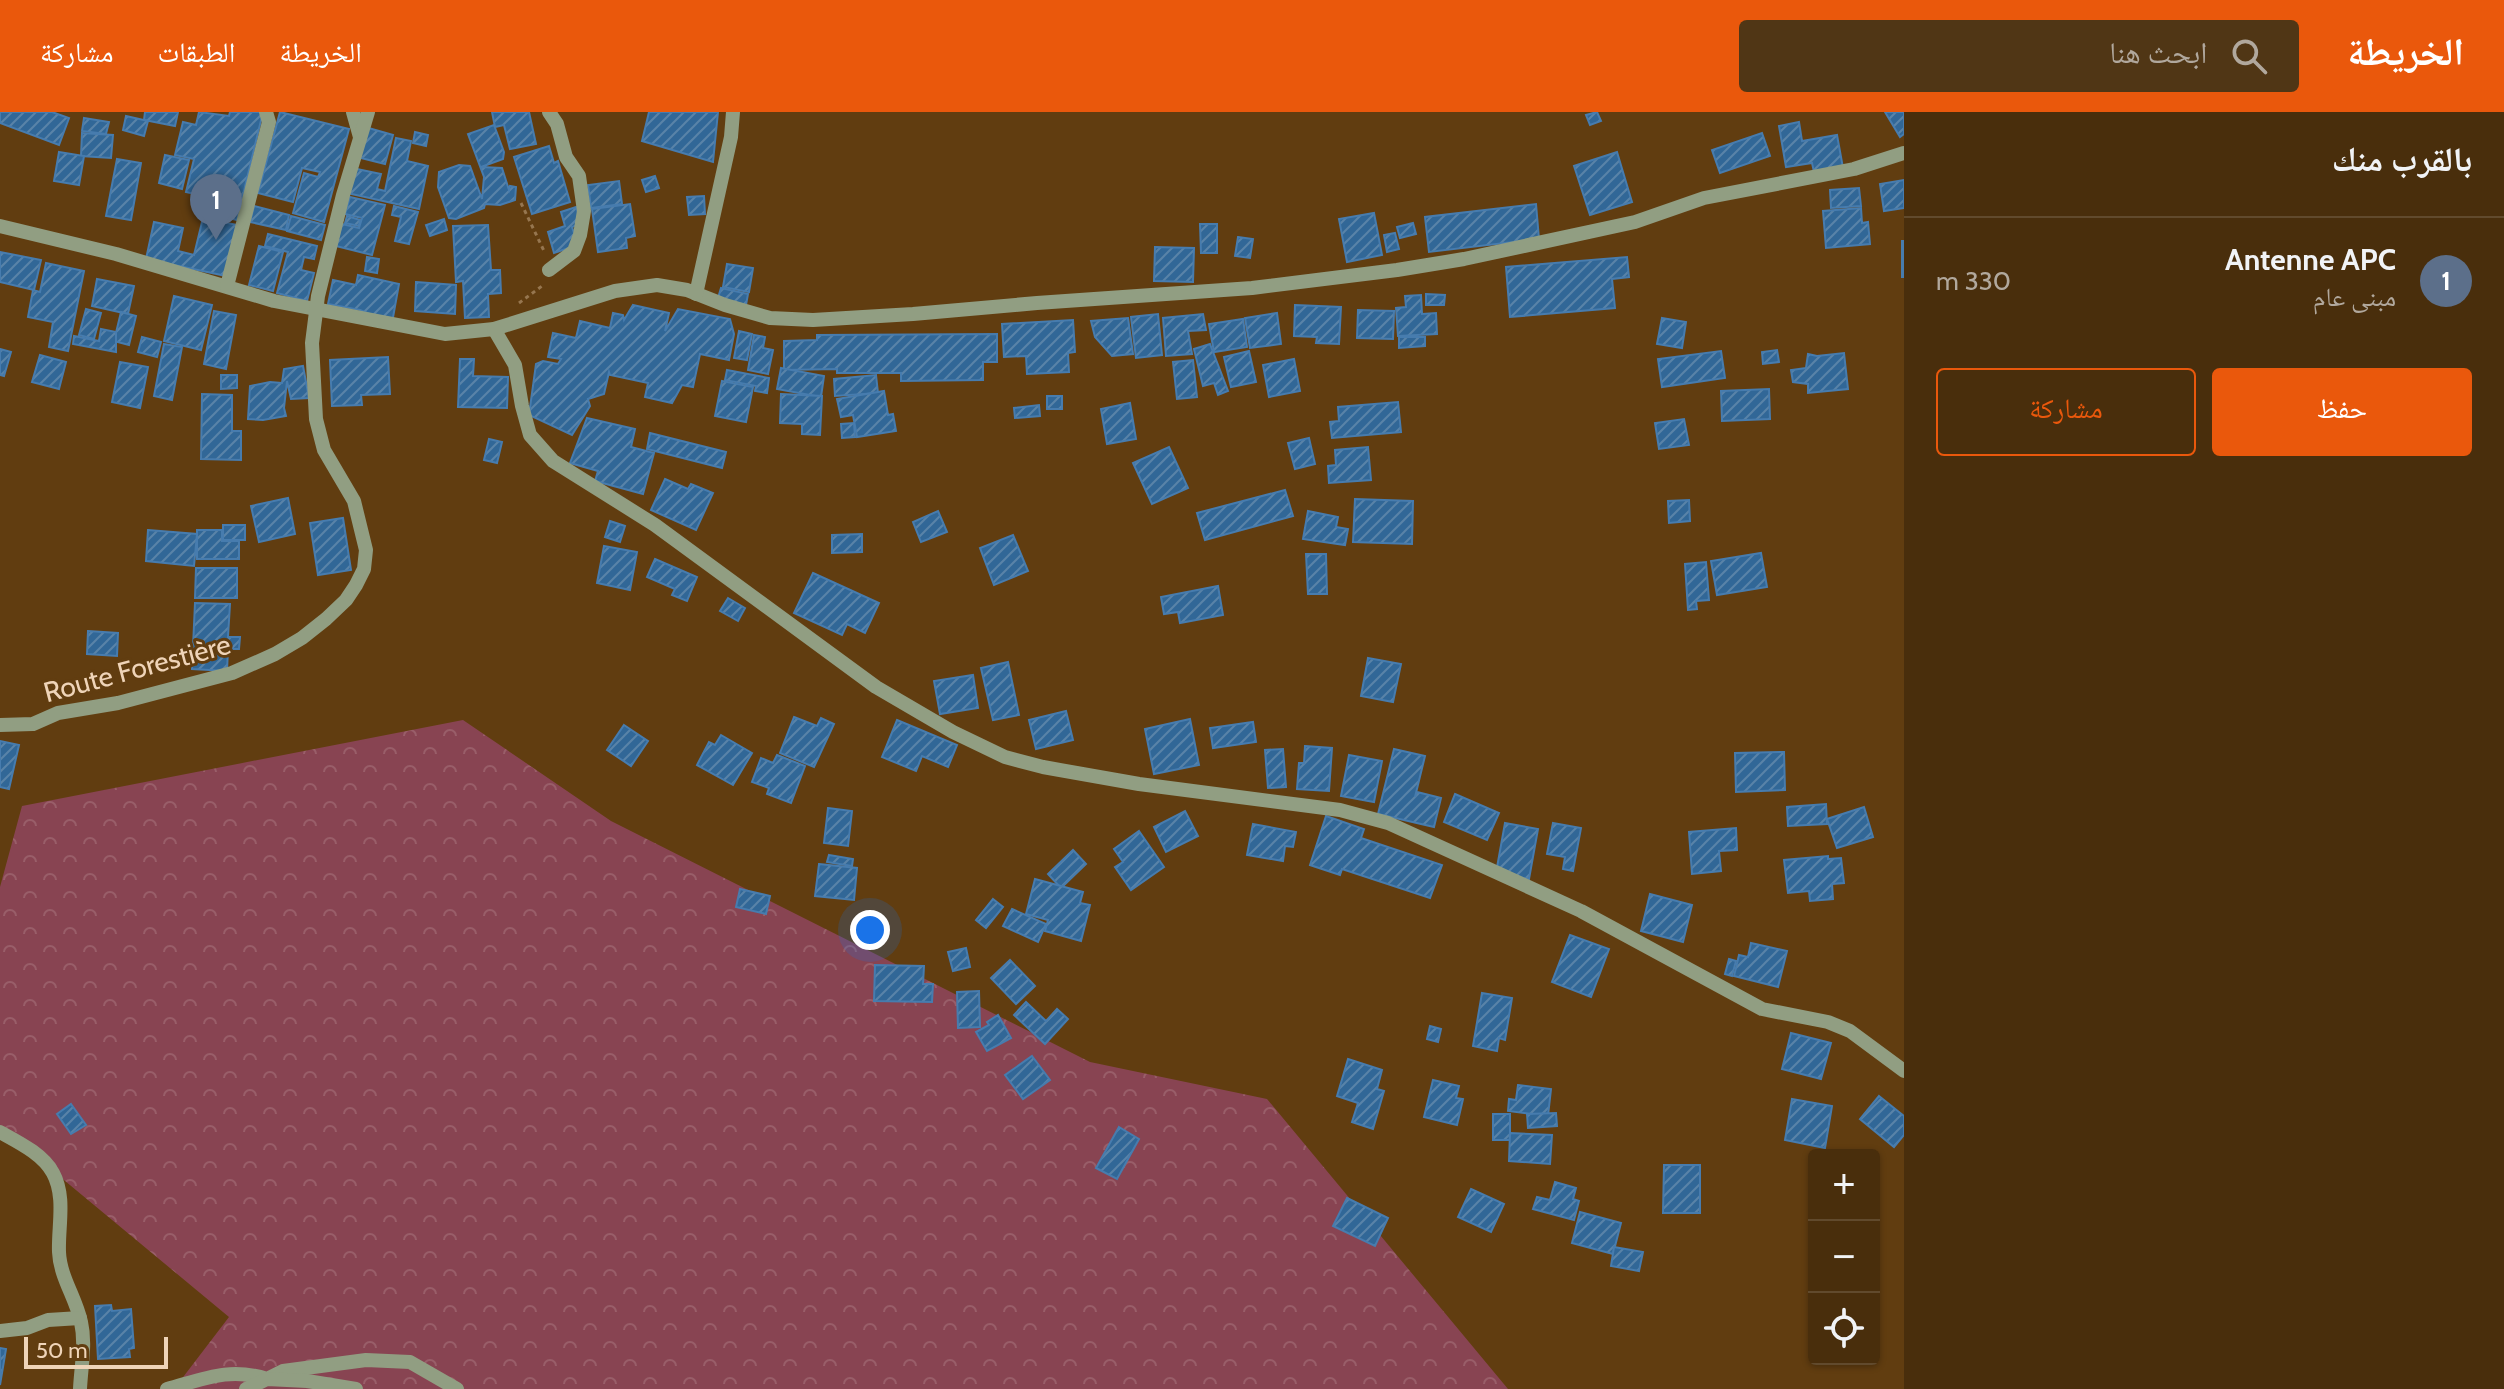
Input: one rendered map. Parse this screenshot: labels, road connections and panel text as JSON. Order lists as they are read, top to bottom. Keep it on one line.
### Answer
{"streets":{"street":["Route Forestière"]},"scale_bar":"50 m","page":{"header":"الخريطة","search":"ابحث هنا","nav":["الخريطة","الطبقات","مشاركة"],"heading":"بالقرب منك","pins":"1","list":[{"mark":"1","name":"Antenne APC","note":"مبنى عام","value":"330 m"}],"buttons":["حفظ","مشاركة"],"map_buttons":["+","−"],"scale":"50 m"}}
